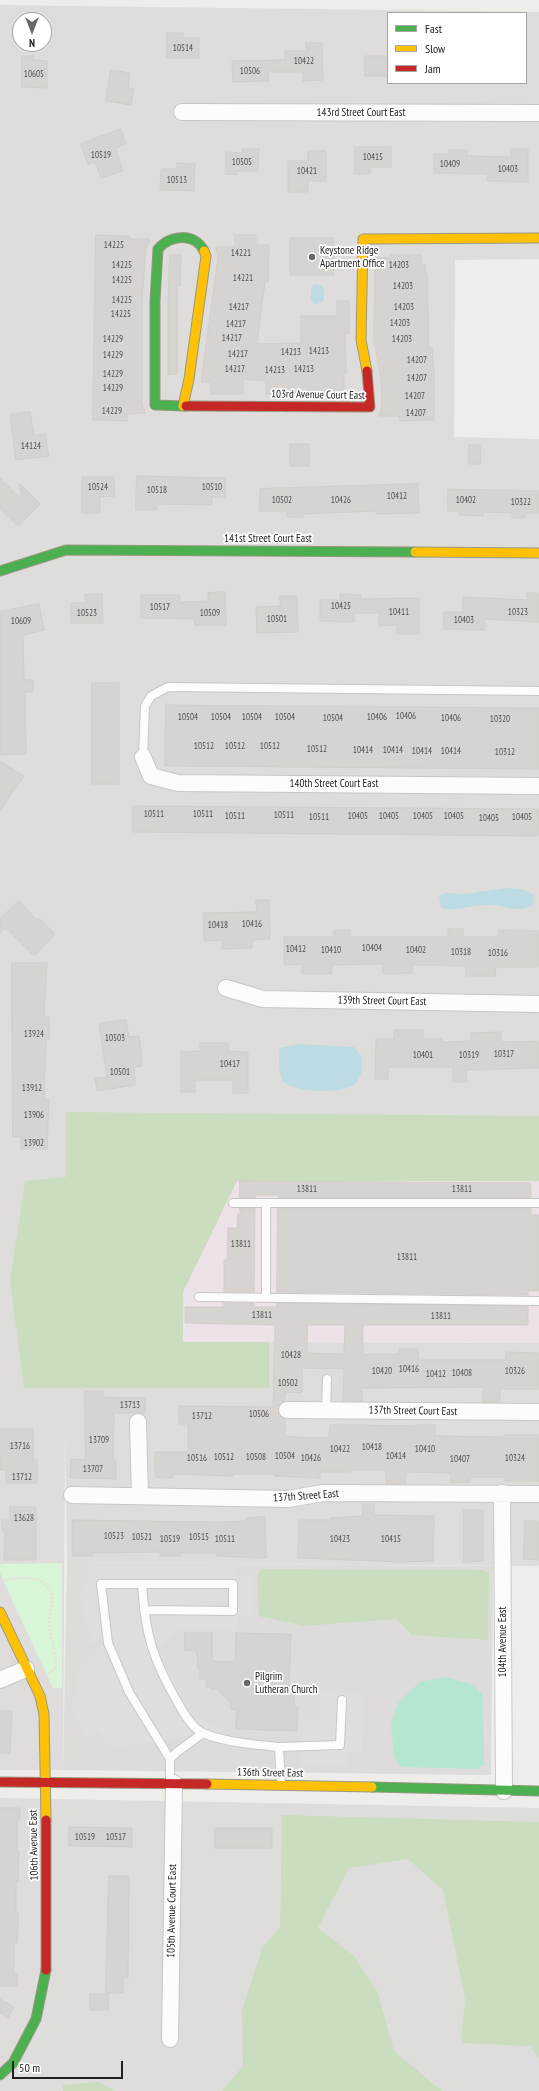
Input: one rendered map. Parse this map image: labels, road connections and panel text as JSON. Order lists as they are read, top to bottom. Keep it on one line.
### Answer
{"streets":{"street":["143rd Street Court East","103rd Avenue Court East","141st Street Court East","140th Street Court East","139th Street Court East","137th Street Court East","137th Street East","104th Avenue East","136th Street East","106th Avenue East","105th Avenue Court East"]},"crossings":[["137th Street East","104th Avenue East"],["104th Avenue East","136th Street East"],["136th Street East","106th Avenue East"],["136th Street East","105th Avenue Court East"]],"places":["Keystone Ridge Apartment Office","Pilgrim Lutheran Church"],"house_numbers":["10514","10422","10506","10605","10519","10415","10505","10409","10403","10421","10513","14225","14221","14225","14203","14221","14225","14203","14225","14217","14203","14225","14203","14217","14217","14229","14203","14213","14213","14217","14229","14207","14217","14213","14213","14229","14207","14229","14207","14229","14207","14124","10524","10510","10518","10412","10502","10426","10402","10322","10425","10517","10411","10323","10523","10509","10501","10403","10609","10406","10504","10504","10504","10504","10406","10504","10406","10320","10512","10512","10512","10512","10414","10414","10414","10414","10312","10511","10511","10511","10511","10405","10405","10405","10405","10511","10405","10405","10416","10418","10404","10412","10410","10402","10318","10316","13924","10503","10317","10401","10319","10417","10501","13912","13906","13902","13811","13811","13811","13811","13811","13811","10428","10416","10420","10326","10408","10412","10502","13713","10506","13712","13709","13716","10418","10422","10410","10504","10414","10512","10508","10516","10426","10324","10407","13707","13712","13628","10523","10521","10515","10519","10511","10423","10415","10519","10517"],"legend":["Fast","Slow","Jam"],"scale_bar":"50 m","north":"bottom"}
